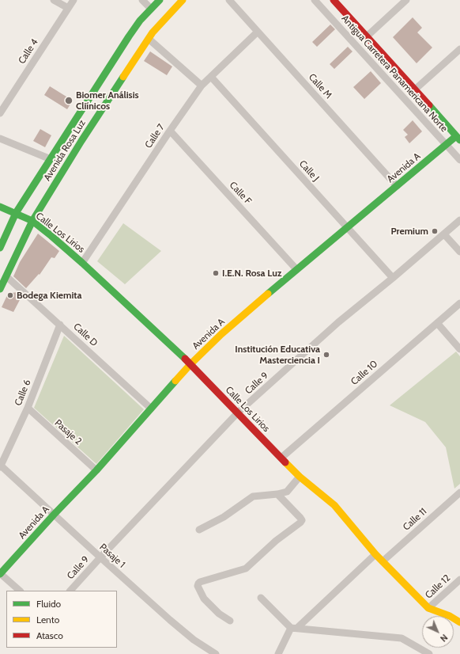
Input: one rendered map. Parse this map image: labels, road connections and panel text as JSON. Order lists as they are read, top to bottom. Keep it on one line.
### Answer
{"streets":{"street":["Calle 4","Antigua Carretera Panamericana Norte","Calle M","Calle 7","Avenida Rosa Luz","Avenida A","Calle J","Calle F","Calle Los Lirios","Calle D","Calle 10","Calle 9","Calle 6","Pasaje 2","Calle 11","Pasaje 1","Calle 12"]},"crossings":[["Antigua Carretera Panamericana Norte","Avenida A"],["Calle M","Calle 7"],["Calle M","Avenida A"],["Calle 7","Calle J"],["Calle 7","Calle F"],["Calle 7","Calle Los Lirios"],["Avenida Rosa Luz","Calle Los Lirios"],["Avenida Rosa Luz","Calle D"],["Avenida A","Calle J"],["Avenida A","Calle F"],["Avenida A","Calle Los Lirios"],["Avenida A","Calle D"],["Avenida A","Pasaje 2"],["Avenida A","Pasaje 1"],["Calle J","Calle 9"],["Calle Los Lirios","Calle 10"],["Calle Los Lirios","Calle 9"],["Calle Los Lirios","Calle 11"],["Calle Los Lirios","Calle 12"],["Calle D","Calle 6"],["Calle 9","Pasaje 1"],["Calle 6","Pasaje 2"],["Calle 6","Pasaje 1"]],"places":["Biomer Análisis Cliínicos","Premium","I.E.N. Rosa Luz","Bodega Kiemita","Institución Educativa Masterciencia I"],"legend":["Fluido","Lento","Atasco"],"north":"bottom right"}
